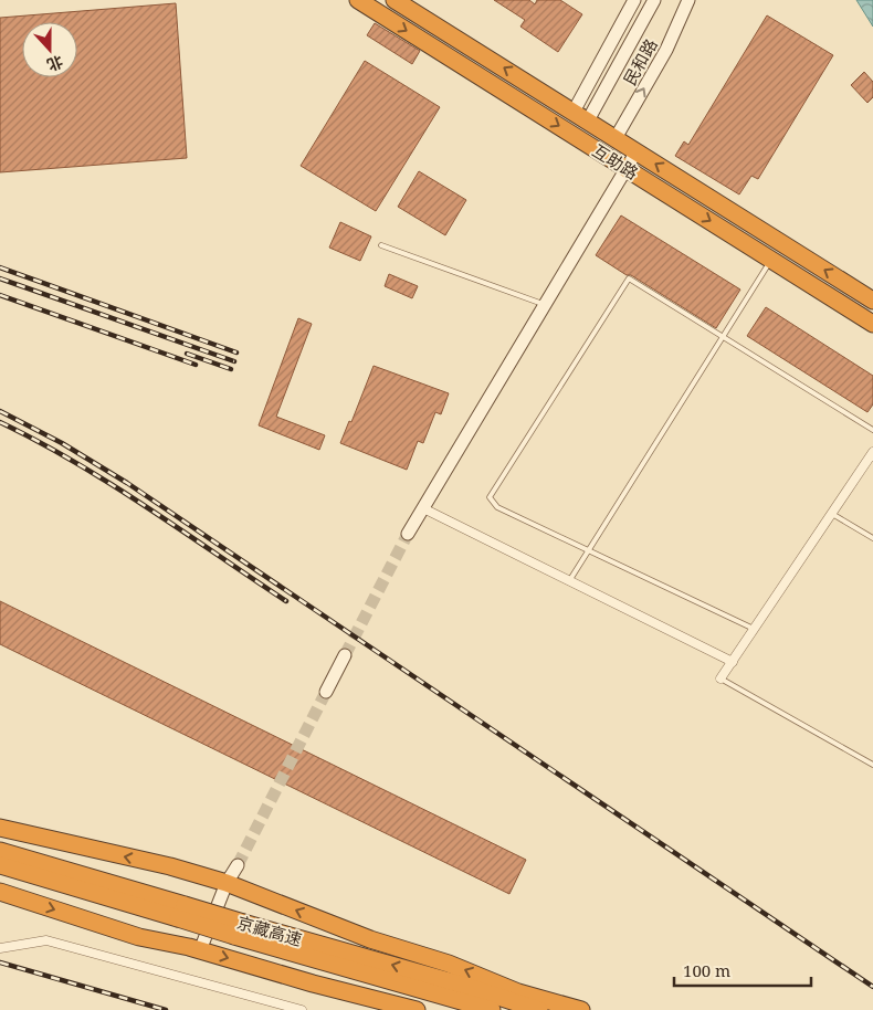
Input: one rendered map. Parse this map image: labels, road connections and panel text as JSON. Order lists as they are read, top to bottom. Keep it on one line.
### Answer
{"streets":{"highway":["互助路","京藏高速"],"main road":["民和路"]},"crossings":[["民和路","互助路"]],"scale_bar":"100 m","north":"bottom"}
